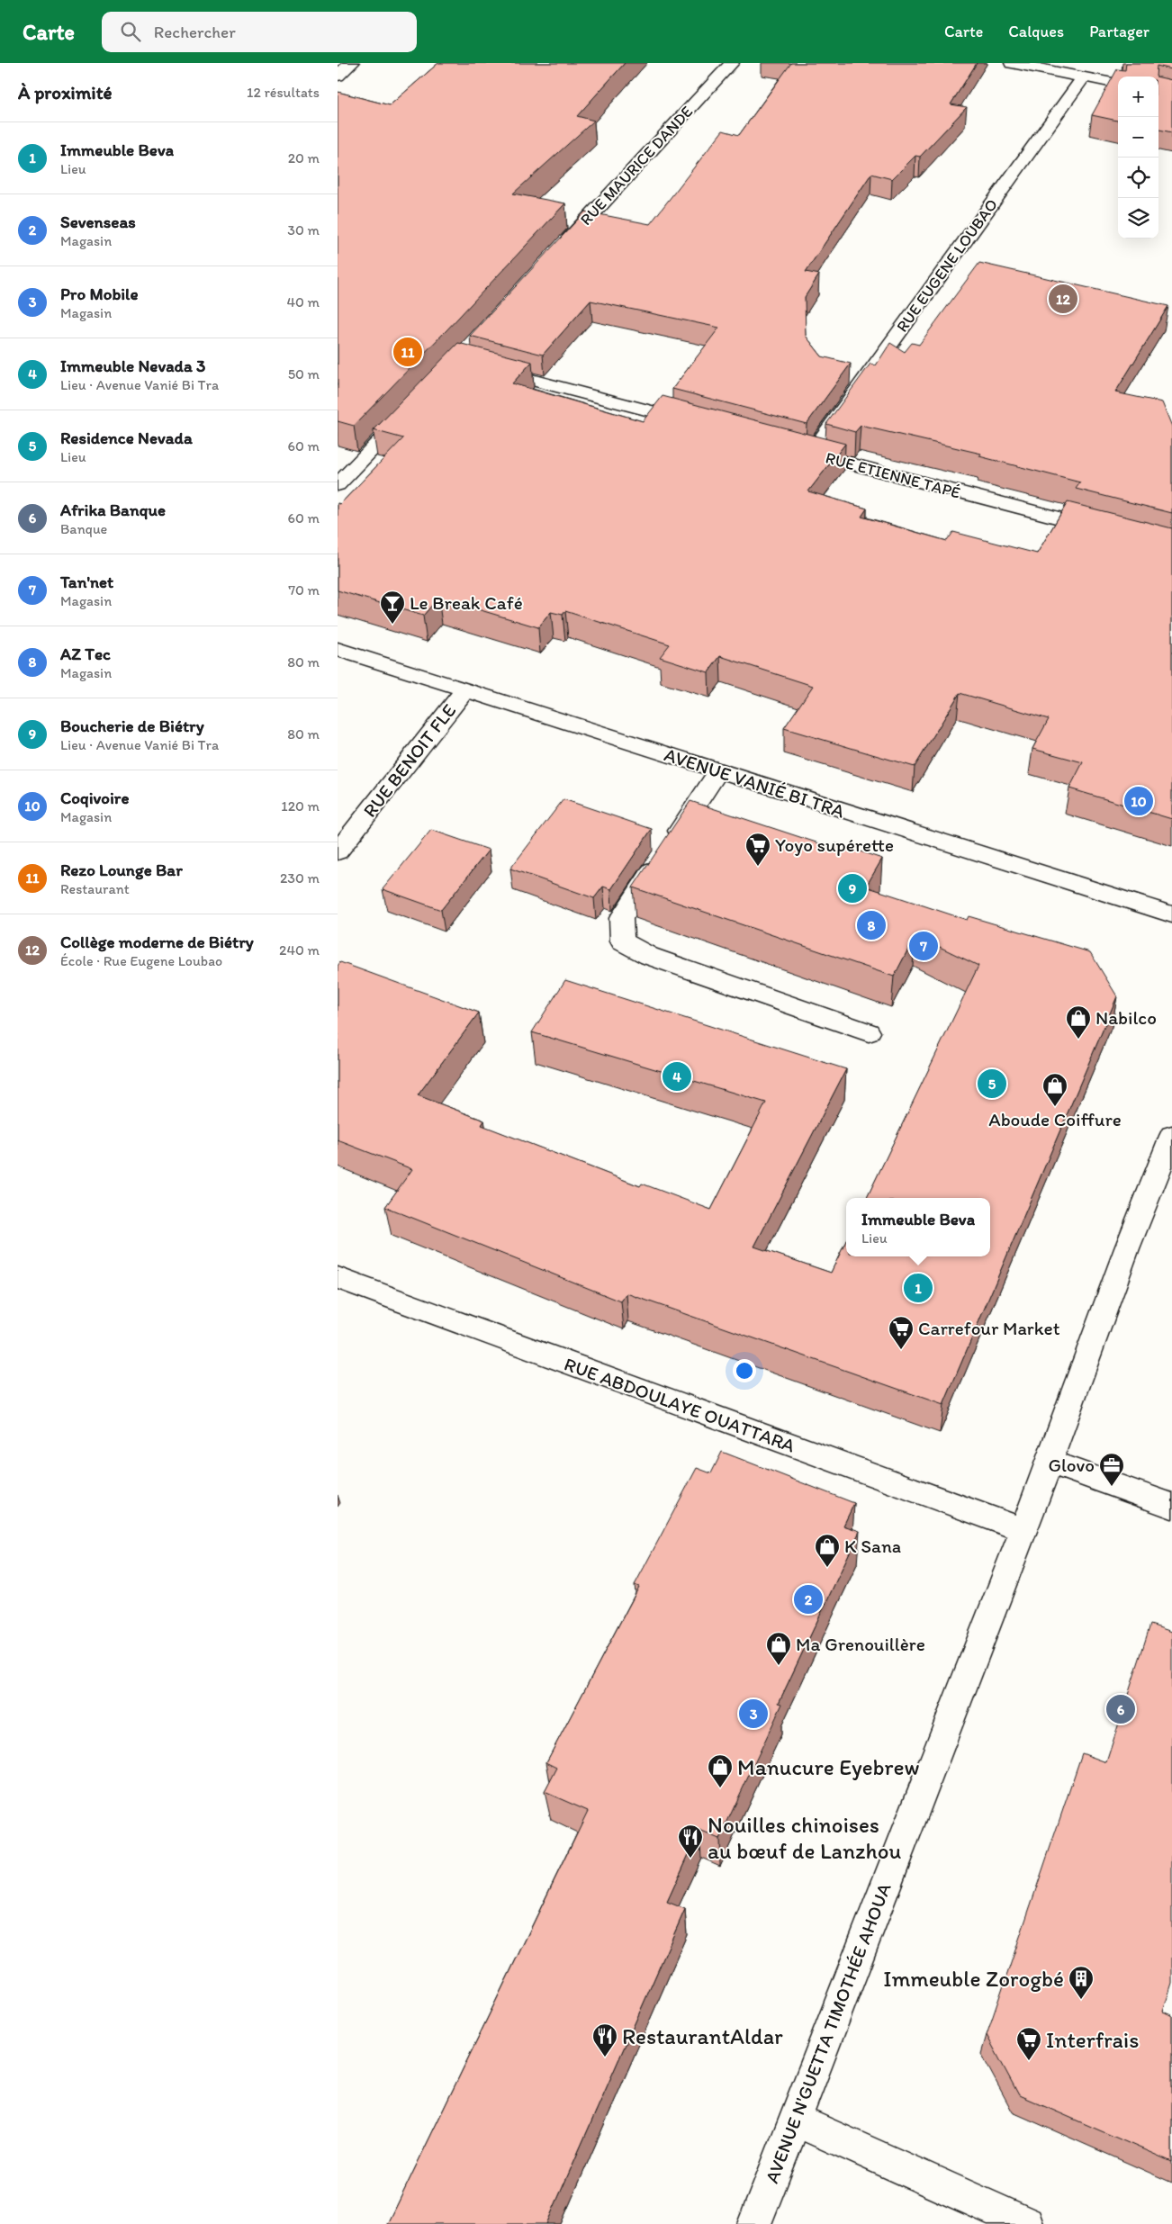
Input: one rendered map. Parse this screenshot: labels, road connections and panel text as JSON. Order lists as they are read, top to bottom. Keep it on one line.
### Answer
{"streets":{"street":["RUE MAURICE DANDE","RUE EUGENE LOUBAO","RUE ETIENNE TAPÉ","RUE BENOIT FLE","AVENUE VANIÉ BI TRA","RUE ABDOULAYE OUATTARA","AVENUE N'GUETTA TIMOTHÉE AHOUA"]},"crossings":[["RUE EUGENE LOUBAO","RUE ETIENNE TAPÉ"],["RUE BENOIT FLE","AVENUE VANIÉ BI TRA"],["RUE ABDOULAYE OUATTARA","AVENUE N'GUETTA TIMOTHÉE AHOUA"]],"places":{"bar":["Le Break Café"],"supermarket":["Yoyo supérette","Carrefour Market","Interfrais"],"shop":["Nabilco","Aboude Coiffure","K Sana","Ma Grenouillère","Manucure Eyebrew"],"office":["Glovo"],"restaurant":["Nouilles chinoises au bœuf de Lanzhou","RestaurantAldar"],"building":["Immeuble Zorogbé"]},"page":{"header":"Carte","search":"Rechercher","nav":["Carte","Calques","Partager"],"heading":["À proximité","12 résultats"],"map_buttons":["+","−"],"list":[{"mark":"1","name":"Immeuble Beva","note":"Lieu","value":"20 m"},{"mark":"2","name":"Sevenseas","note":"Magasin","value":"30 m"},{"mark":"3","name":"Pro Mobile","note":"Magasin","value":"40 m"},{"mark":"4","name":"Immeuble Nevada 3","note":"Lieu · Avenue Vanié Bi Tra","value":"50 m"},{"mark":"5","name":"Residence Nevada","note":"Lieu","value":"60 m"},{"mark":"6","name":"Afrika Banque","note":"Banque","value":"60 m"},{"mark":"7","name":"Tan'net","note":"Magasin","value":"70 m"},{"mark":"8","name":"AZ Tec","note":"Magasin","value":"80 m"},{"mark":"9","name":"Boucherie de Biétry","note":"Lieu · Avenue Vanié Bi Tra","value":"80 m"},{"mark":"10","name":"Coqivoire","note":"Magasin","value":"120 m"},{"mark":"11","name":"Rezo Lounge Bar","note":"Restaurant","value":"230 m"},{"mark":"12","name":"Collège moderne de Biétry","note":"École · Rue Eugene Loubao","value":"240 m"}],"pins":["12","11","10","9","8","7","4","5","1","2","6","3"],"popup":["Immeuble Beva","Lieu"]}}
